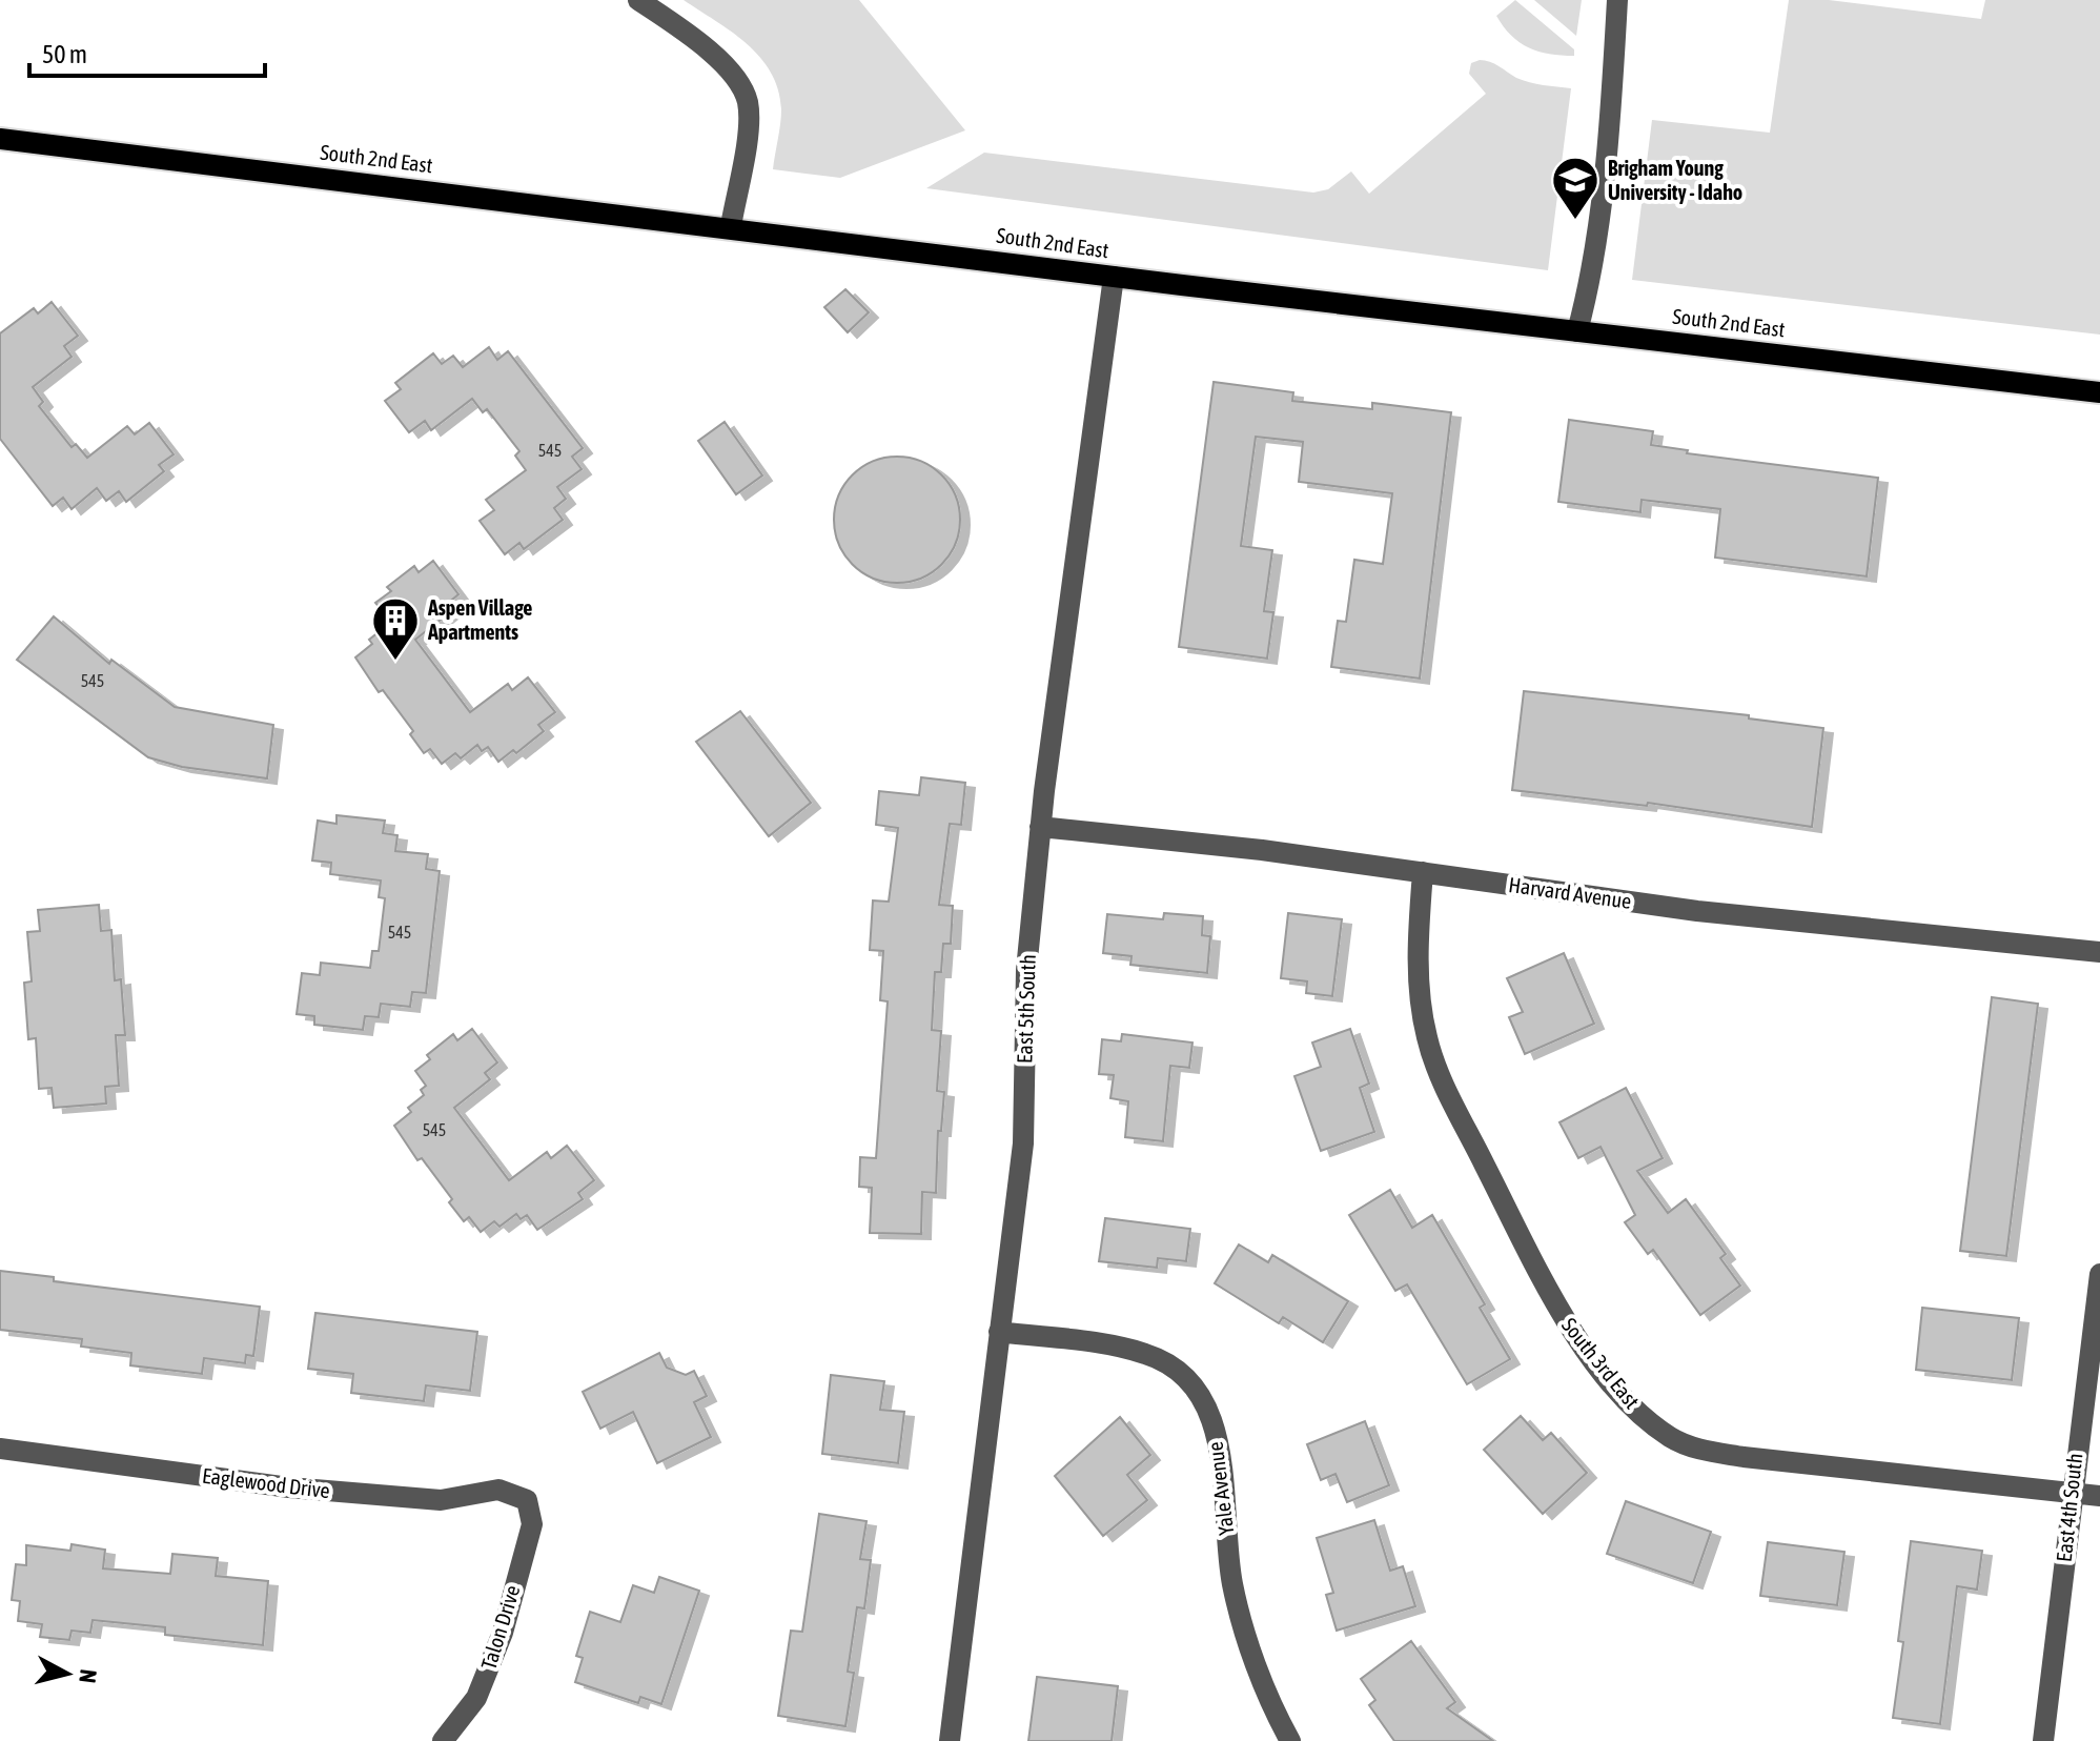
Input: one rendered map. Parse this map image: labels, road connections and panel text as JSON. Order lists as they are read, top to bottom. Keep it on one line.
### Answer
{"streets":{"main road":["South 2nd East"],"street":["Harvard Avenue","East 5th South","South 3rd East","Eaglewood Drive","Yale Avenue","East 4th South","Talon Drive"]},"crossings":[["South 2nd East","East 5th South"],["Harvard Avenue","East 5th South"],["Harvard Avenue","South 3rd East"],["East 5th South","Yale Avenue"],["South 3rd East","East 4th South"],["Eaglewood Drive","Talon Drive"]],"places":{"school or university":["Brigham Young University - Idaho"],"building":["Aspen Village Apartments"]},"house_numbers":["545","545","545","545"],"scale_bar":"50 m","north":"right"}
